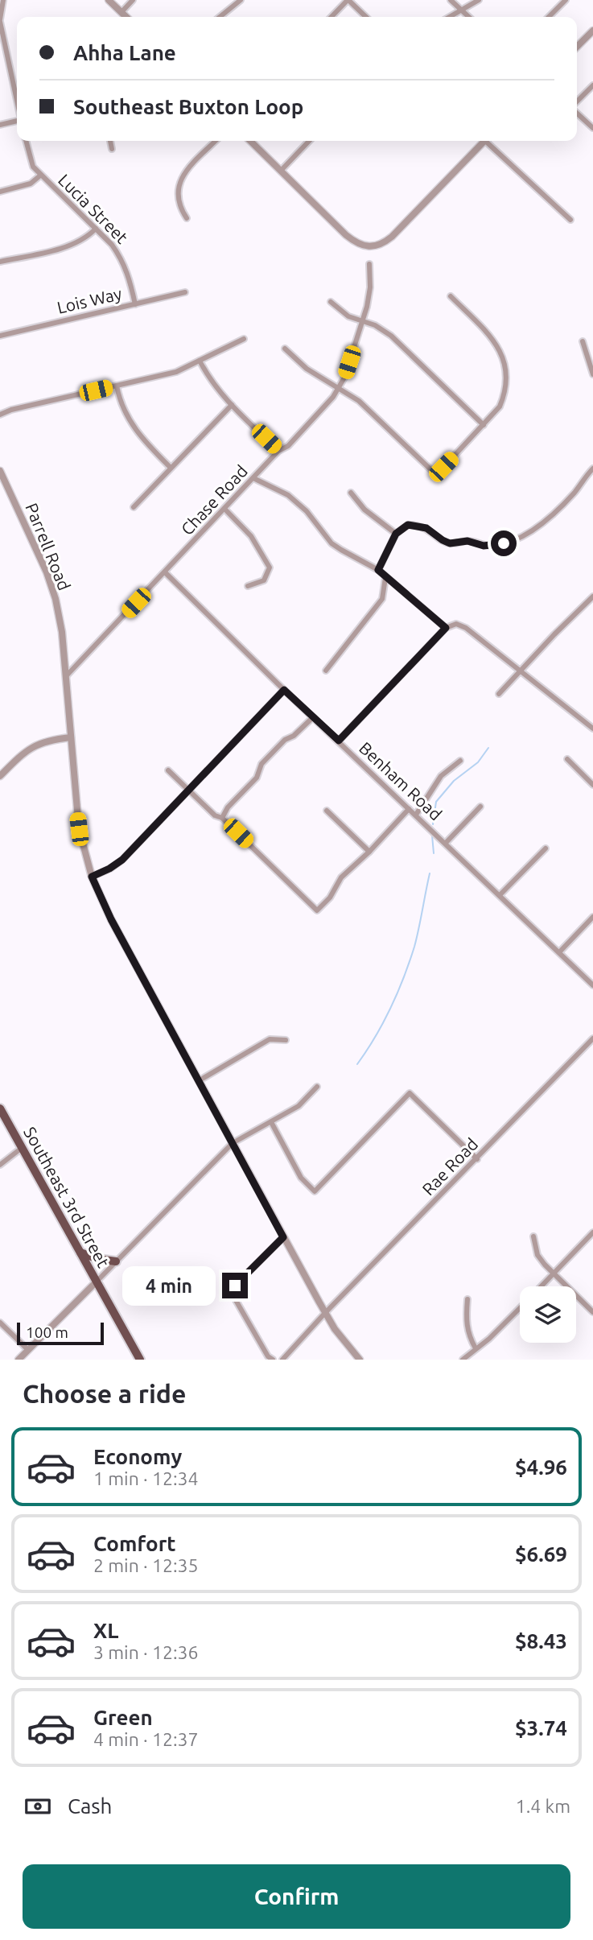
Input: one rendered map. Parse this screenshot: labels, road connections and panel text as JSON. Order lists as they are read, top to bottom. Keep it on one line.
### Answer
{"streets":{"main road":["Southeast 3rd Street"],"street":["Lucia Street","Lois Way","Chase Road","Parrell Road","Benham Road","Rae Road"]},"crossings":[["Lucia Street","Lois Way"],["Chase Road","Parrell Road"],["Chase Road","Benham Road"],["Parrell Road","Rae Road"]],"scale_bar":"100 m","page":{"banner":["Ahha Lane","Southeast Buxton Loop"],"bubble":"4 min","scale":"100 m","heading":"Choose a ride","list":[{"name":"Economy","note":"1 min · 12:34","value":"$4.96"},{"name":"Comfort","note":"2 min · 12:35","value":"$6.69"},{"name":"XL","note":"3 min · 12:36","value":"$8.43"},{"name":"Green","note":"4 min · 12:37","value":"$3.74"}],"pay":["Cash","1.4 km"],"buttons":"Confirm"}}
